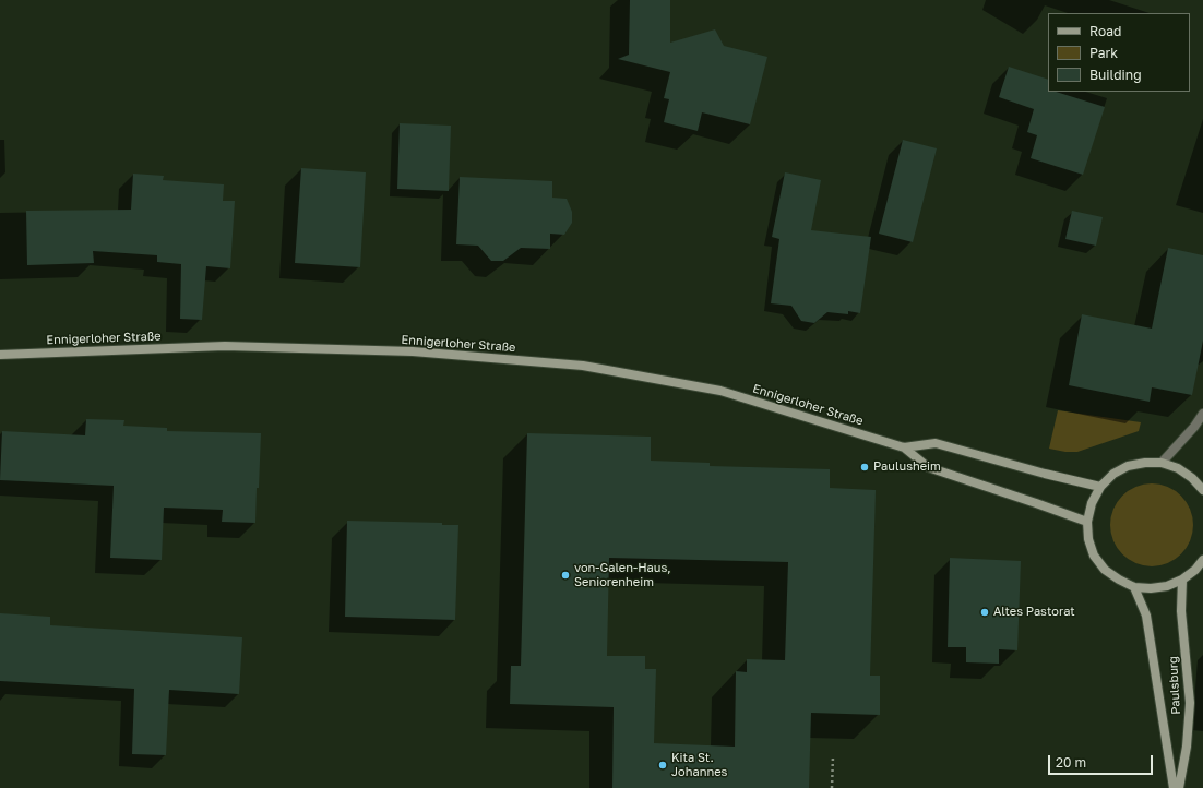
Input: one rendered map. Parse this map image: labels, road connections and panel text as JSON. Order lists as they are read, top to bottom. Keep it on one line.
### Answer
{"streets":{"main road":["Ennigerloher Straße","Paulsburg"]},"places":["Paulusheim","von-Galen-Haus, Seniorenheim","Altes Pastorat","Kita St. Johannes"],"legend":["Road","Park","Building"],"scale_bar":"20 m"}
